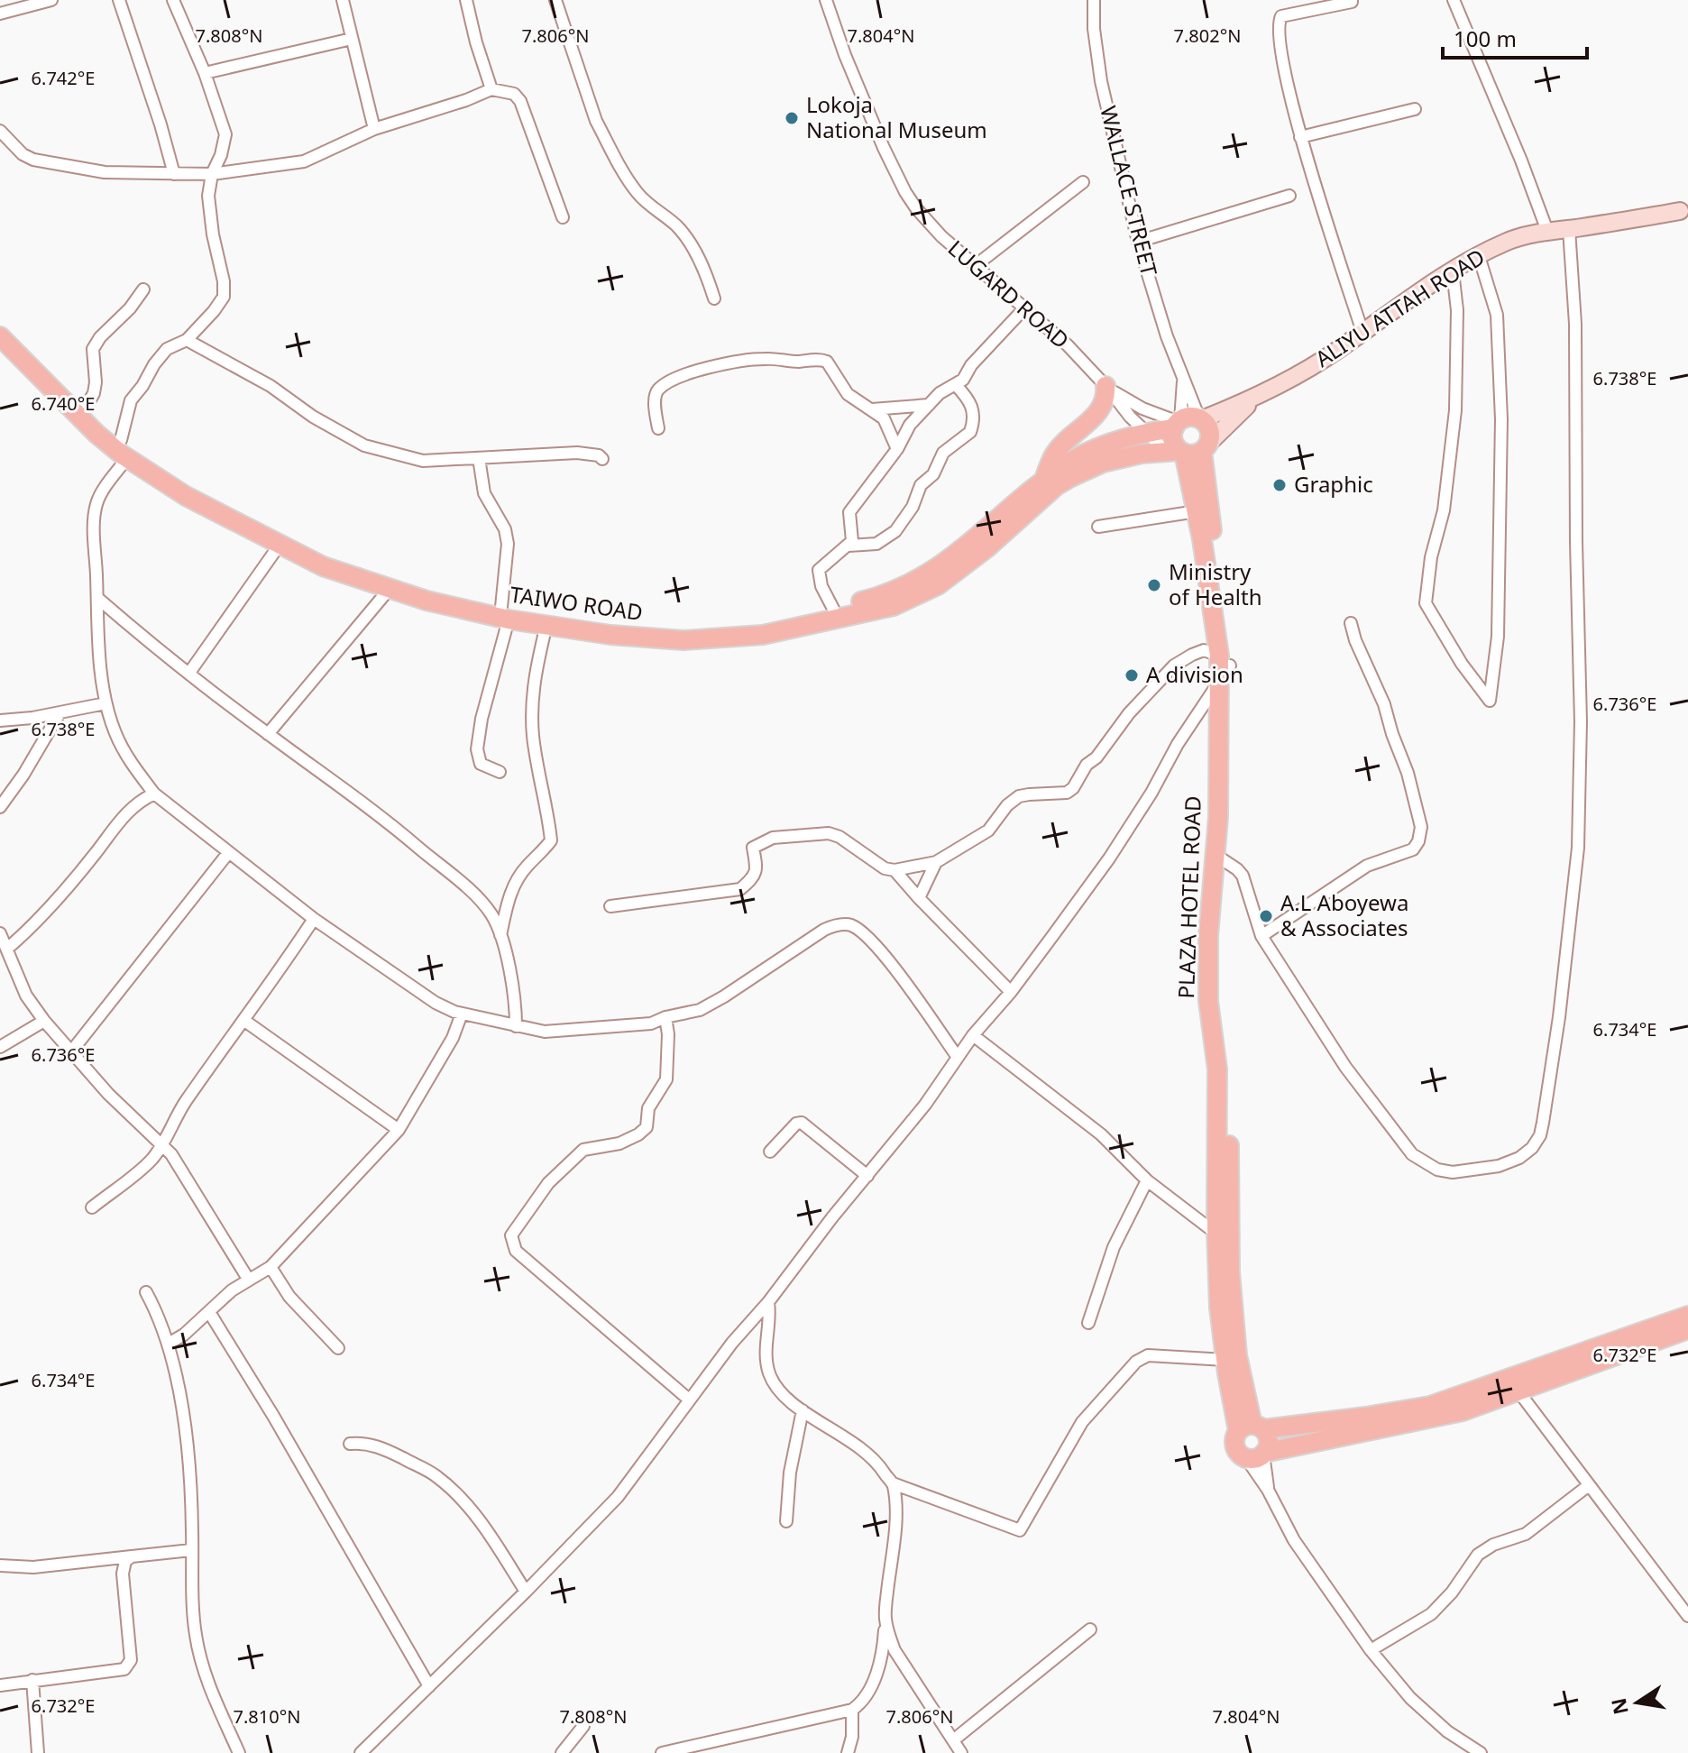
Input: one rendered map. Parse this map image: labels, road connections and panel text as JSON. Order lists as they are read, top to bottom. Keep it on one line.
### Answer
{"streets":{"main road":["TAIWO ROAD","PLAZA HOTEL ROAD"],"street":["WALLACE STREET","LUGARD ROAD","ALIYU ATTAH ROAD"]},"crossings":[["WALLACE STREET","TAIWO ROAD"],["TAIWO ROAD","PLAZA HOTEL ROAD"]],"places":["Lokoja National Museum","Graphic","Ministry of Health","A division","A.L Aboyewa & Associates"],"scale_bar":"100 m","north":"left","coordinates":["7.808°N","7.806°N","7.804°N","7.802°N","6.742°E","6.738°E","6.740°E","6.736°E","6.734°E","6.732°E","7.810°N"]}
